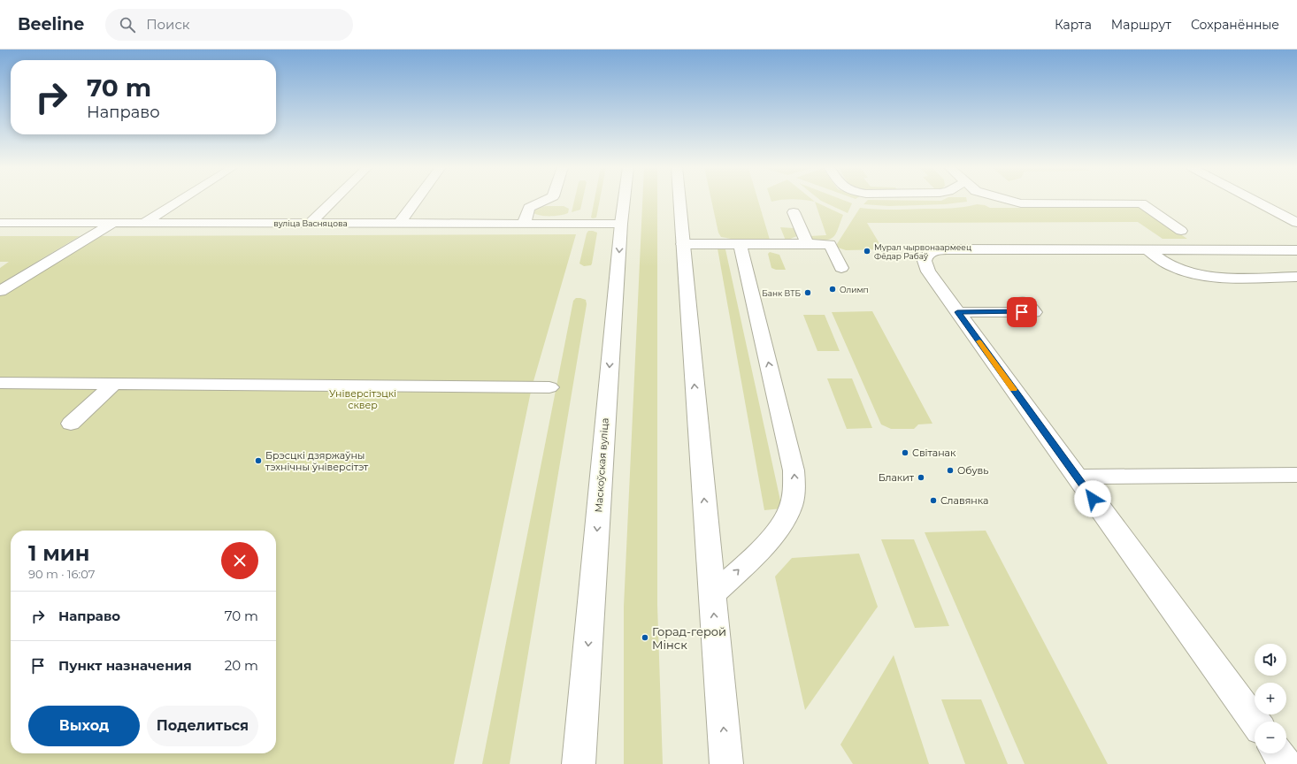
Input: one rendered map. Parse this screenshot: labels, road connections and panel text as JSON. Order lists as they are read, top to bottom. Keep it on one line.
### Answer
{"streets":{"main road":["вуліца Васняцова","Маскоўская вуліца"]},"crossings":[["вуліца Васняцова","Маскоўская вуліца"]],"parks":["Універсітэцкі сквер"],"places":["Мурал чырвонаармеец Фёдар Рабаў","Олимп","Банк ВТБ","Світанак","Брэсцкі дзяржаўны тэхнічны ўніверсітэт","Обувь","Блакит","Славянка","Горад-герой Мінск"],"page":{"header":"Beeline","search":"Поиск","nav":["Карта","Маршрут","Сохранённые"],"turn":["70 m","Направо"],"heading":["1 мин","90 m · 16:07"],"list":[{"name":"Направо","value":"70 m"},{"name":"Пункт назначения","value":"20 m"}],"map_buttons":["+","−"],"buttons":["Выход","Поделиться"]}}
